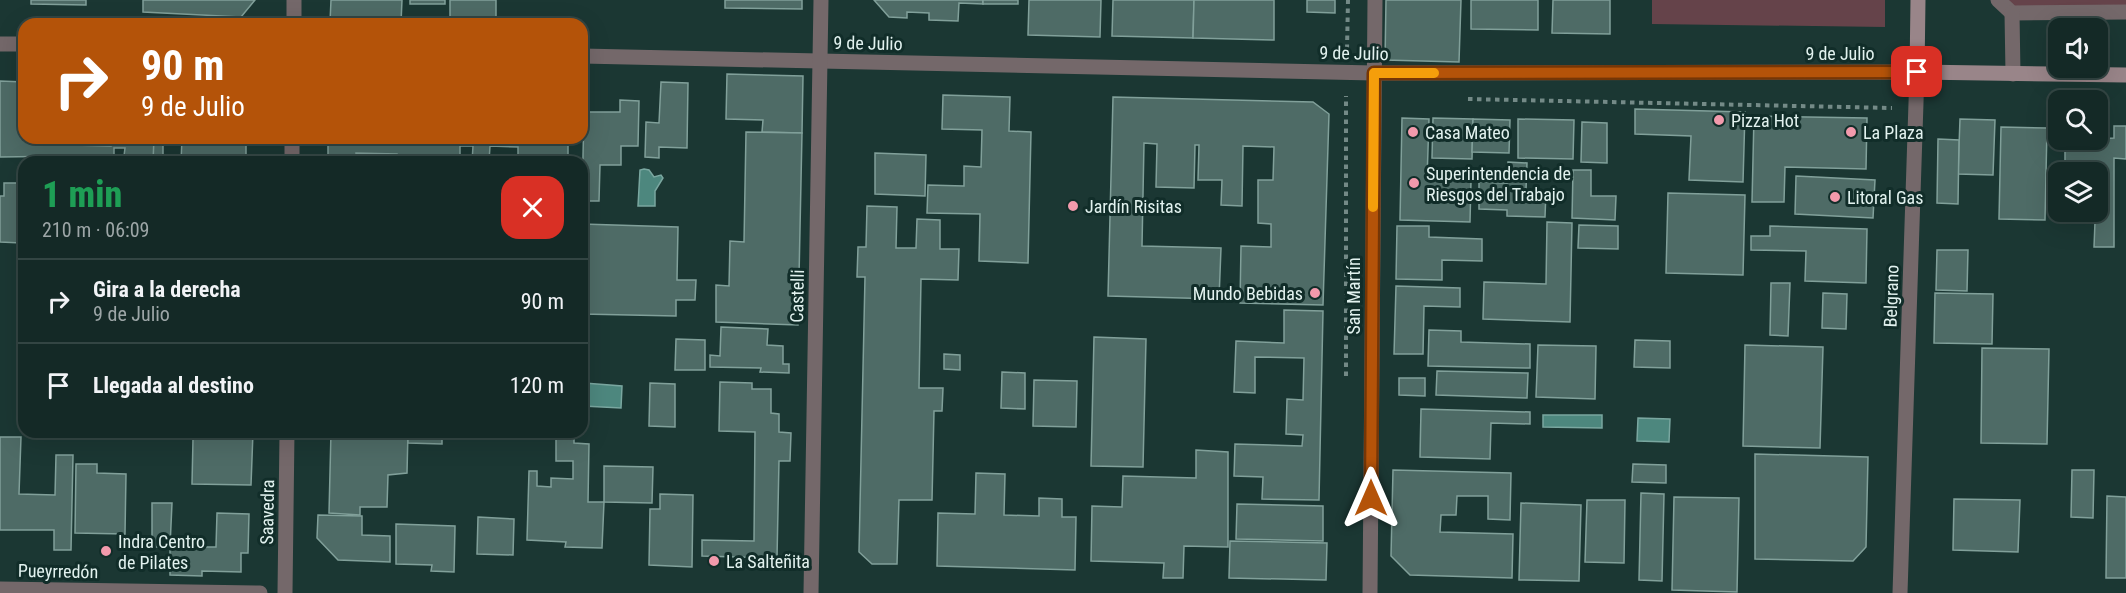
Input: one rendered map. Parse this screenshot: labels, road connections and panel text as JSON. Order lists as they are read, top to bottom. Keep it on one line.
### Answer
{"streets":{"main road":["9 de Julio","Belgrano"],"street":["Castelli","San Martín","Saavedra","Pueyrredón"]},"crossings":[["9 de Julio","Castelli"],["9 de Julio","San Martín"],["9 de Julio","Belgrano"]],"places":["Pizza Hot","Casa Mateo","La Plaza","Superintendencia de Riesgos del Trabajo","Litoral Gas","Jardín Risitas","Mundo Bebidas","Indra Centro de Pilates","La Salteñita"],"page":{"turn":["90 m","9 de Julio"],"heading":["1 min","210 m · 06:09"],"list":[{"name":"Gira a la derecha","note":"9 de Julio","value":"90 m"},{"name":"Llegada al destino","value":"120 m"}]}}
